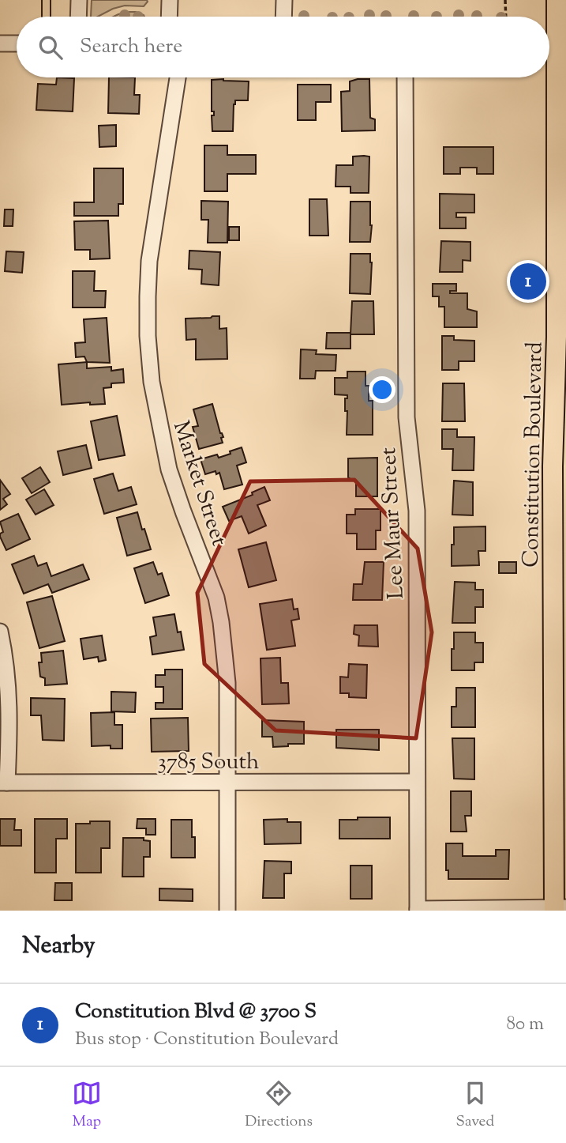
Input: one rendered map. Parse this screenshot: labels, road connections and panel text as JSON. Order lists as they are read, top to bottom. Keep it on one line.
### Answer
{"streets":{"main road":["Constitution Boulevard"],"street":["Market Street","Lee Maur Street","3785 South"]},"crossings":[["Market Street","3785 South"],["Lee Maur Street","3785 South"]],"page":{"search":"Search here","pins":"1","heading":"Nearby","list":[{"mark":"1","name":"Constitution Blvd @ 3700 S","note":"Bus stop · Constitution Boulevard","value":"80 m"}],"nav":["Map","Directions","Saved"]}}
